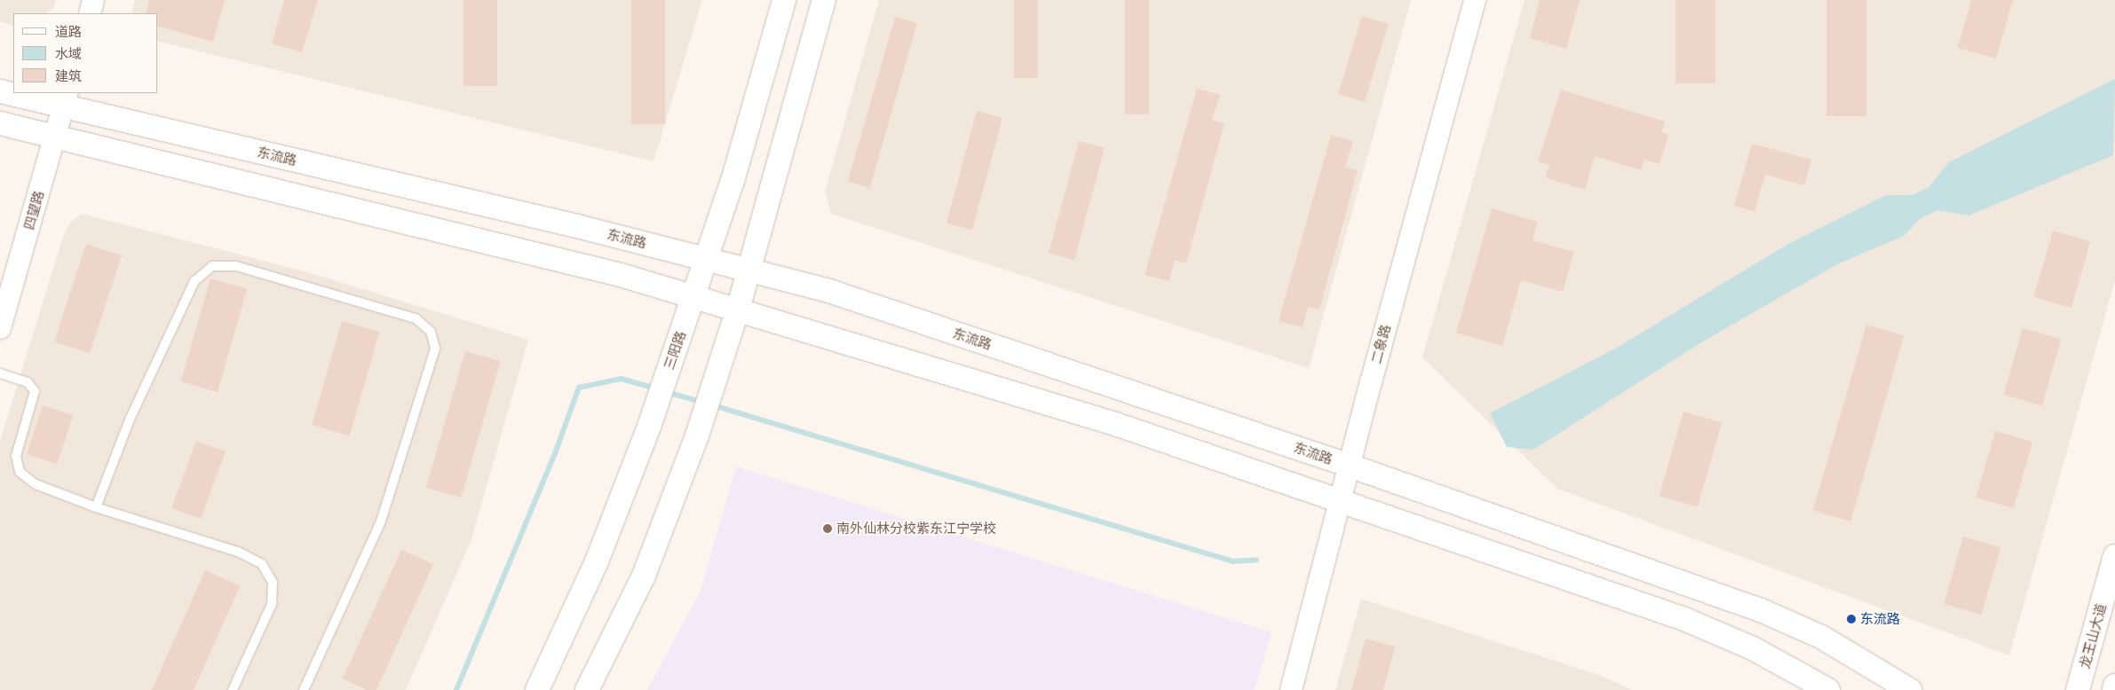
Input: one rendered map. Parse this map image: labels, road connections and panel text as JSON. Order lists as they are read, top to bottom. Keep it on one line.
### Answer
{"streets":{"main road":["东流路","三阳路","龙王山大道"],"street":["四望路","二象路"]},"crossings":[["东流路","四望路"],["东流路","二象路"],["东流路","三阳路"]],"places":["南外仙林分校紫东江宁学校","东流路"],"legend":["道路","水域","建筑"]}
